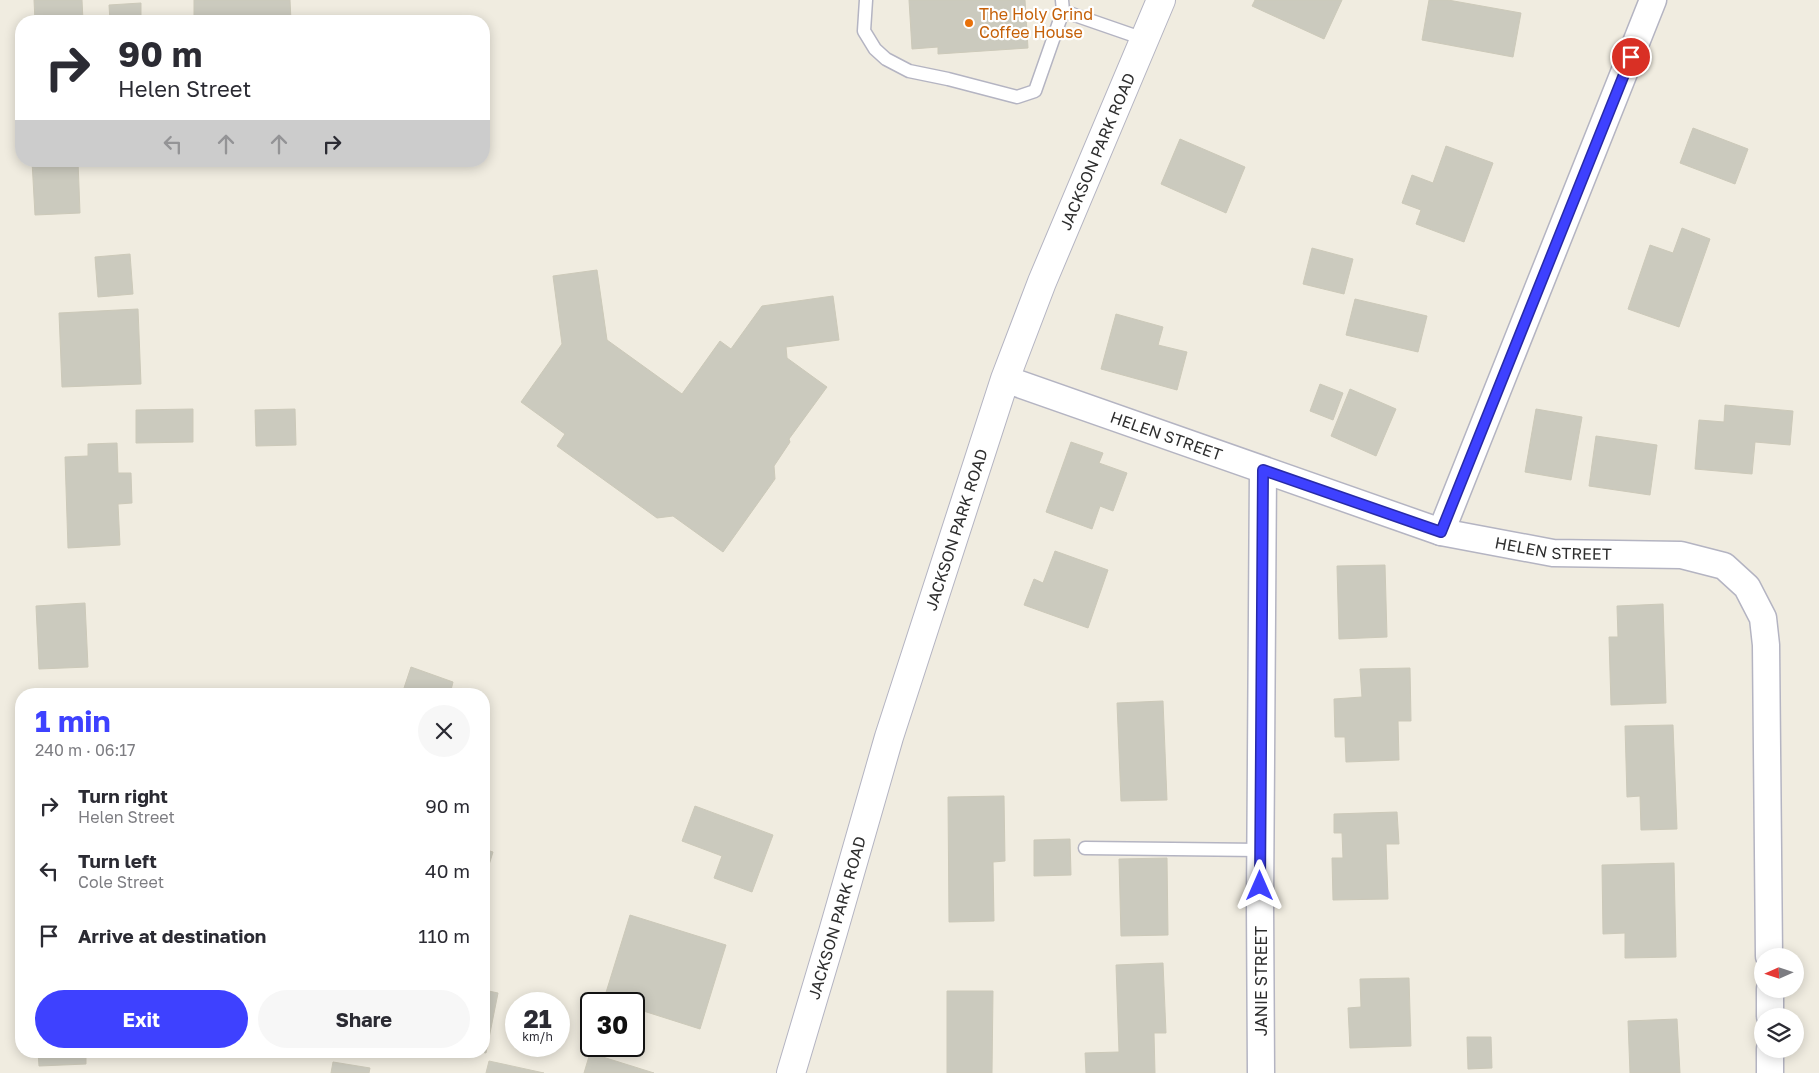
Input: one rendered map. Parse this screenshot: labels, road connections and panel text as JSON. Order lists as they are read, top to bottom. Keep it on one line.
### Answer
{"streets":{"main road":["JACKSON PARK ROAD"],"street":["HELEN STREET","JANIE STREET"]},"crossings":[["JACKSON PARK ROAD","HELEN STREET"],["HELEN STREET","JANIE STREET"]],"places":["The Holy Grind Coffee House"],"north":"left","page":{"turn":["90 m","Helen Street"],"heading":["1 min","240 m · 06:17"],"list":[{"name":"Turn right","note":"Helen Street","value":"90 m"},{"name":"Turn left","note":"Cole Street","value":"40 m"},{"name":"Arrive at destination","value":"110 m"}],"buttons":["Exit","Share"],"speed":"21 km/h","limit":"30"}}
